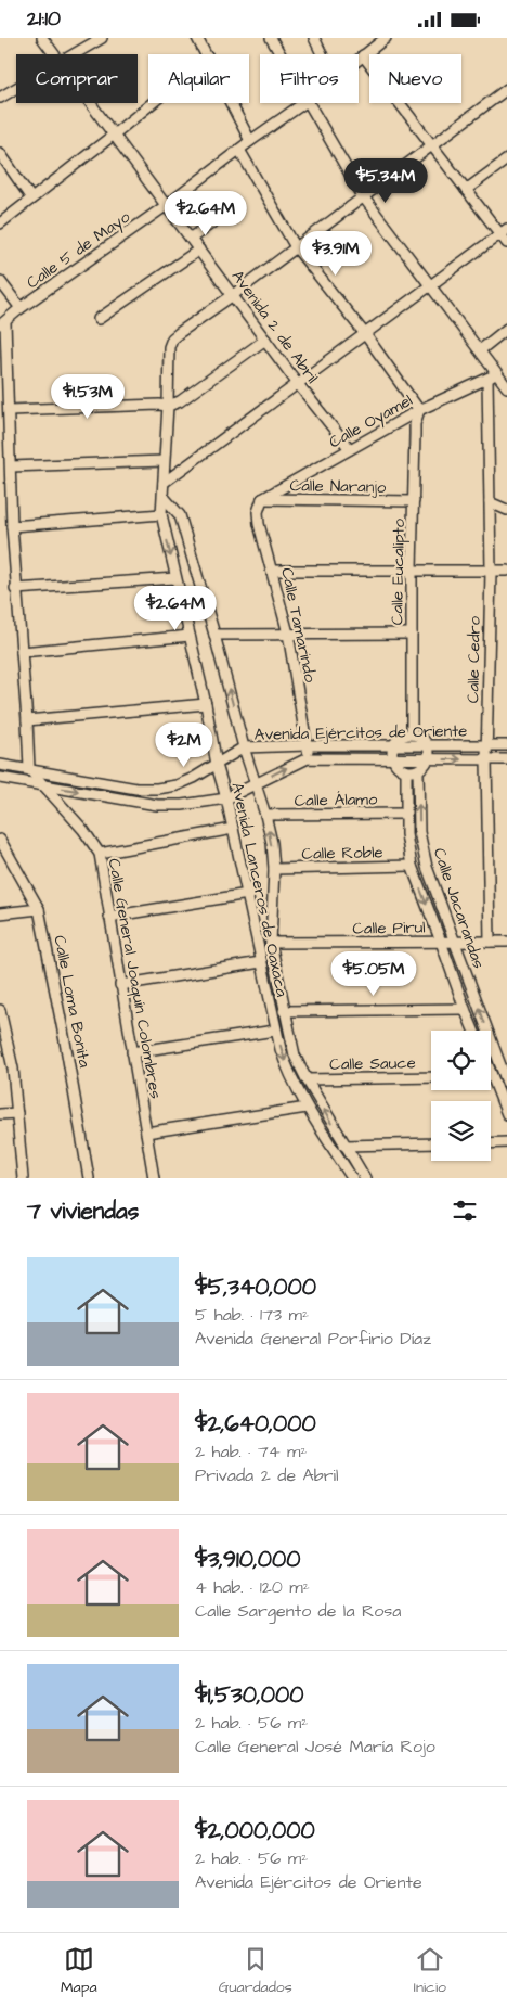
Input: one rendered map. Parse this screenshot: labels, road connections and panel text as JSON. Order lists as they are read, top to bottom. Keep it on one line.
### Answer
{"streets":{"street":["Calle 5 de Mayo","Avenida 2 de Abril","Calle Oyamel","Calle Naranjo","Calle Eucalipto","Calle Tamarindo","Calle Cedro","Avenida Ejércitos de Oriente","Calle Álamo","Calle Roble","Avenida Lanceros de Oaxaca","Calle Jacarandas","Calle Pirul","Calle General Joaquín Colombres","Calle Loma Bonita","Calle Sauce"]},"crossings":[["Calle 5 de Mayo","Avenida 2 de Abril"],["Avenida 2 de Abril","Calle Oyamel"],["Avenida 2 de Abril","Avenida Lanceros de Oaxaca"],["Calle Oyamel","Calle Naranjo"],["Calle Oyamel","Calle Eucalipto"],["Calle Oyamel","Calle Tamarindo"],["Calle Oyamel","Calle Cedro"],["Calle Naranjo","Calle Eucalipto"],["Calle Naranjo","Calle Tamarindo"],["Calle Tamarindo","Avenida Ejércitos de Oriente"],["Calle Cedro","Avenida Ejércitos de Oriente"],["Calle Cedro","Calle Pirul"],["Avenida Ejércitos de Oriente","Avenida Lanceros de Oaxaca"],["Avenida Ejércitos de Oriente","Calle General Joaquín Colombres"],["Calle Álamo","Avenida Lanceros de Oaxaca"],["Calle Álamo","Calle Jacarandas"],["Calle Roble","Avenida Lanceros de Oaxaca"],["Calle Roble","Calle Jacarandas"],["Avenida Lanceros de Oaxaca","Calle Pirul"],["Avenida Lanceros de Oaxaca","Calle Sauce"],["Calle Jacarandas","Calle Pirul"]],"page":{"status":"21:10","chip":["Comprar","Alquilar","Filtros","Nuevo"],"price":["$5.34M","$2.64M","$3.91M","$1.53M","$2.64M","$2M","$5.05M"],"heading":"7 viviendas","list":[{"name":"$5,340,000","note":"5 hab. · 173 m² · Avenida General Porfirio Díaz"},{"name":"$2,640,000","note":"2 hab. · 74 m² · Privada 2 de Abril"},{"name":"$3,910,000","note":"4 hab. · 120 m² · Calle Sargento de la Rosa"},{"name":"$1,530,000","note":"2 hab. · 56 m² · Calle General José María Rojo"},{"name":"$2,000,000","note":"2 hab. · 56 m² · Avenida Ejércitos de Oriente"}],"tabs":["Mapa","Guardados","Inicio"]}}
